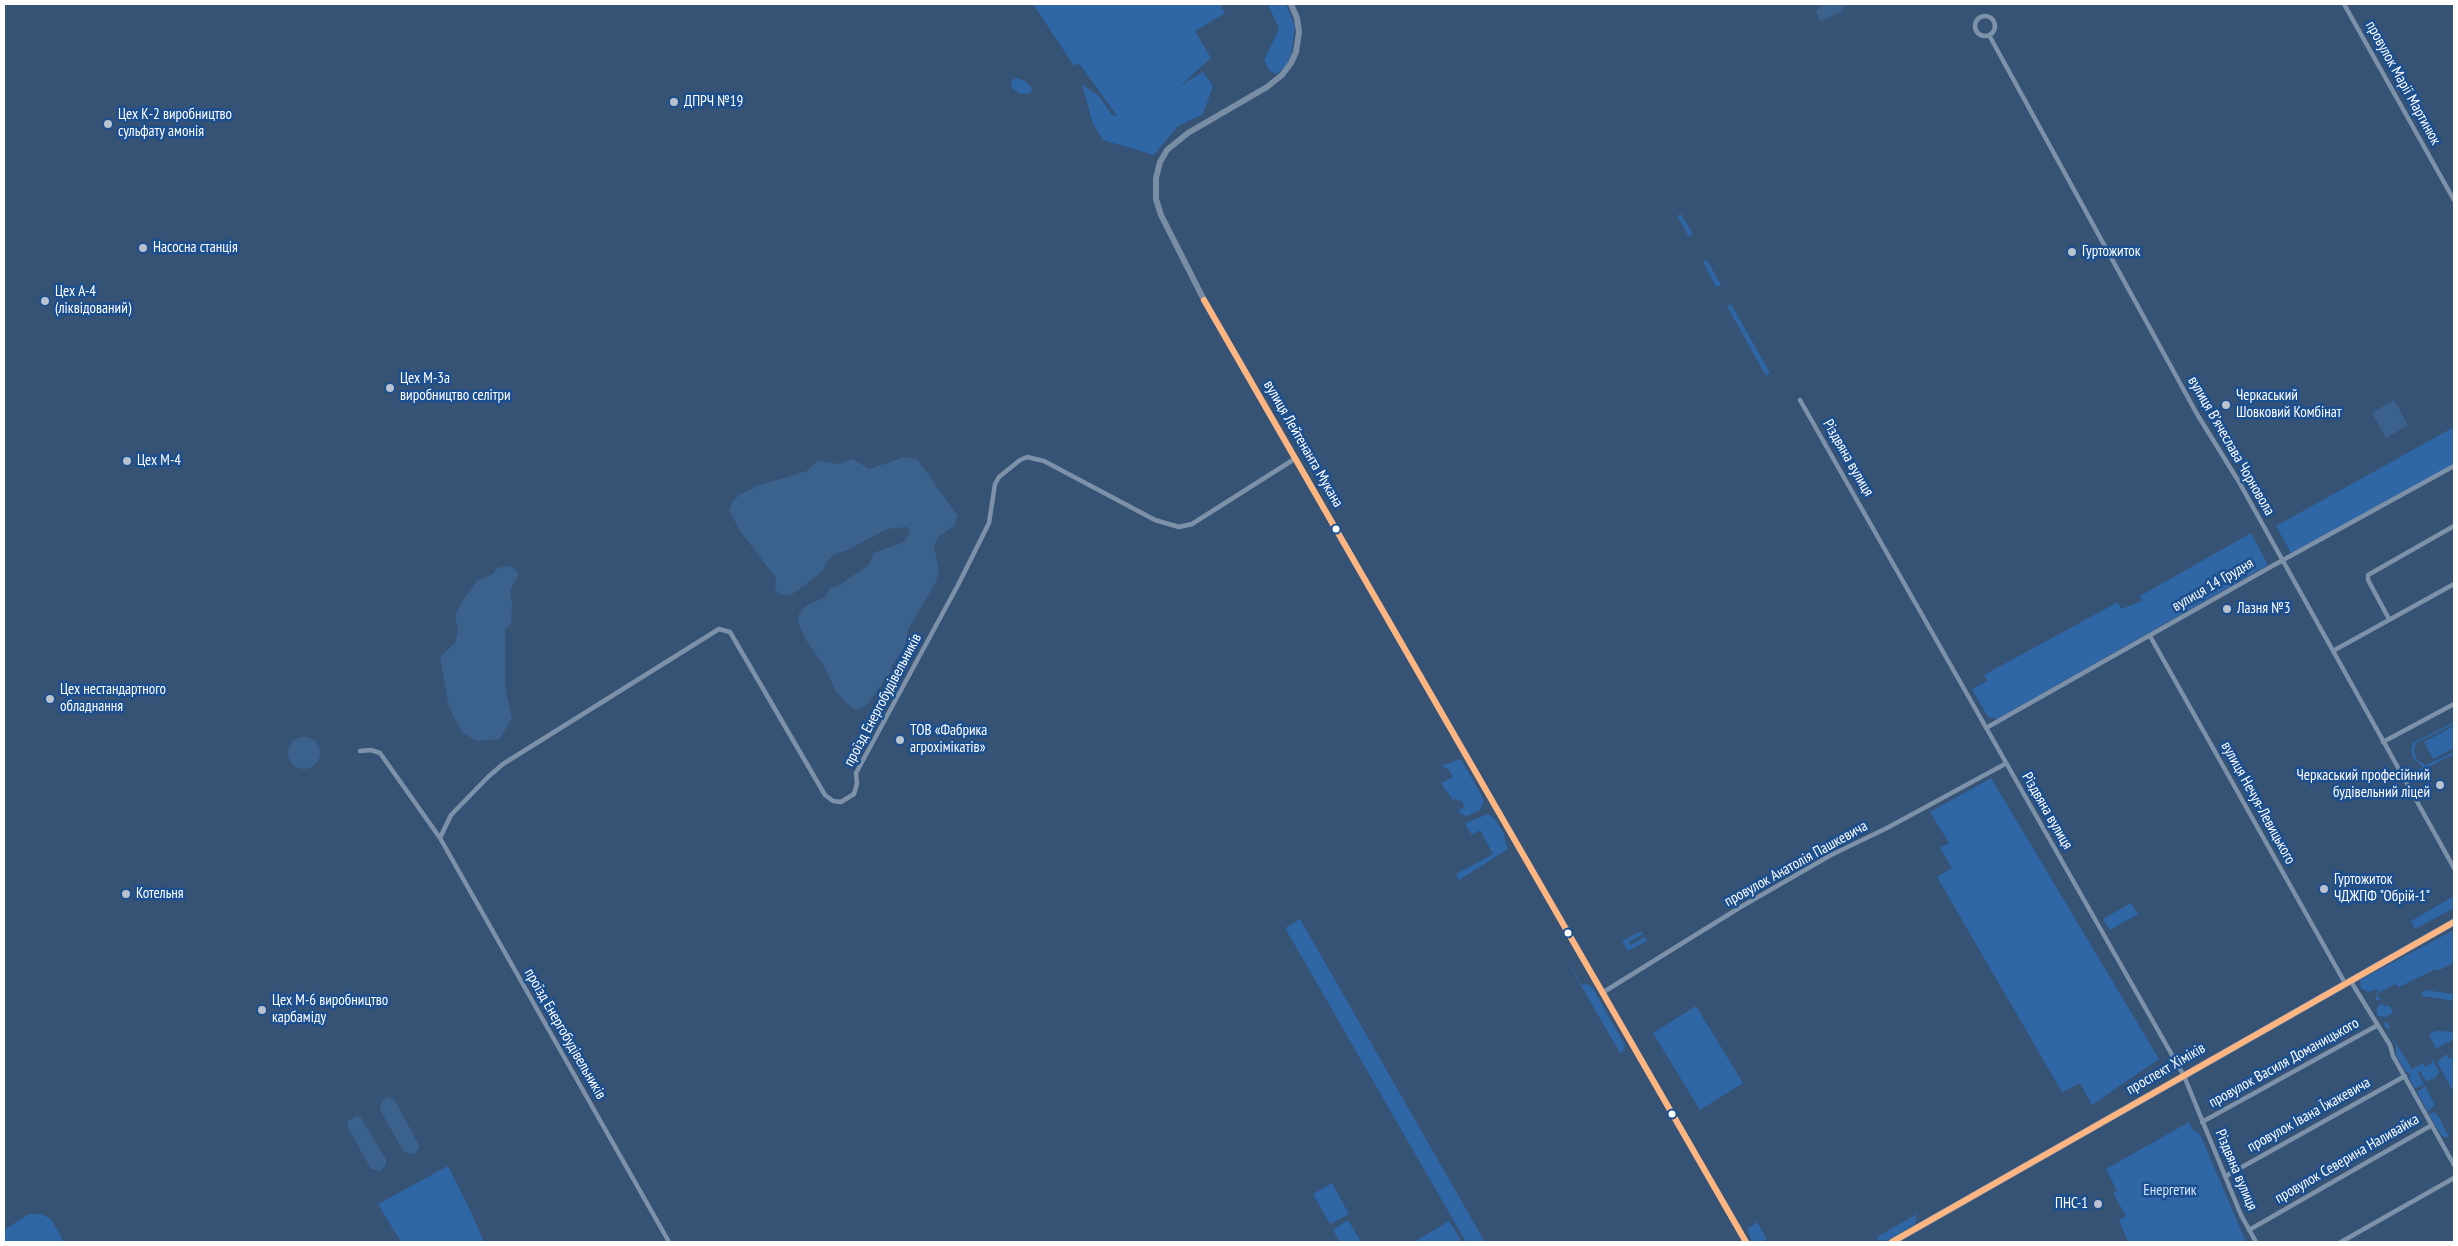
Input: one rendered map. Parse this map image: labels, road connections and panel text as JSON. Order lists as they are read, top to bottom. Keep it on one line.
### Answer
{"streets":{"main road":["вулиця Лейтенанта Мукана","проспект Хіміків"],"street":["провулок Марії Мартинюк","вулиця Вʼячеслава Чорновола","Різдвяна вулиця","вулиця 14 Грудня","проїзд Енергобудівельників","вулиця Нечуя-Левицького","провулок Анатолія Пашкевича","провулок Василя Доманицького","провулок Івана Їжакевича","провулок Северина Наливайка"]},"crossings":[["вулиця Лейтенанта Мукана","проїзд Енергобудівельників"],["вулиця Лейтенанта Мукана","провулок Анатолія Пашкевича"],["вулиця Вʼячеслава Чорновола","вулиця 14 Грудня"],["Різдвяна вулиця","вулиця 14 Грудня"],["Різдвяна вулиця","провулок Анатолія Пашкевича"],["Різдвяна вулиця","провулок Василя Доманицького"],["Різдвяна вулиця","проспект Хіміків"],["Різдвяна вулиця","провулок Івана Їжакевича"],["Різдвяна вулиця","провулок Северина Наливайка"],["вулиця 14 Грудня","вулиця Нечуя-Левицького"],["вулиця Нечуя-Левицького","провулок Василя Доманицького"],["вулиця Нечуя-Левицького","проспект Хіміків"],["вулиця Нечуя-Левицького","провулок Івана Їжакевича"],["вулиця Нечуя-Левицького","провулок Северина Наливайка"]],"parks":["Енергетик"],"places":["ДПРЧ №19","Цех К-2 виробництво сульфату амонія","Насосна станція","Гуртожиток","Цех А-4 (ліквідований)","Цех М-3а виробництво селітри","Черкаський Шовковий Комбінат","Цех М-4","Лазня №3","Цех нестандартного обладнання","ТОВ «Фабрика агрохімікатів»","Черкаський професійний будівельний ліцей","Гуртожиток ЧДЖПФ \"Обрій-1\"","Котельня","Цех М-6 виробництво карбаміду","ПНС-1"]}
